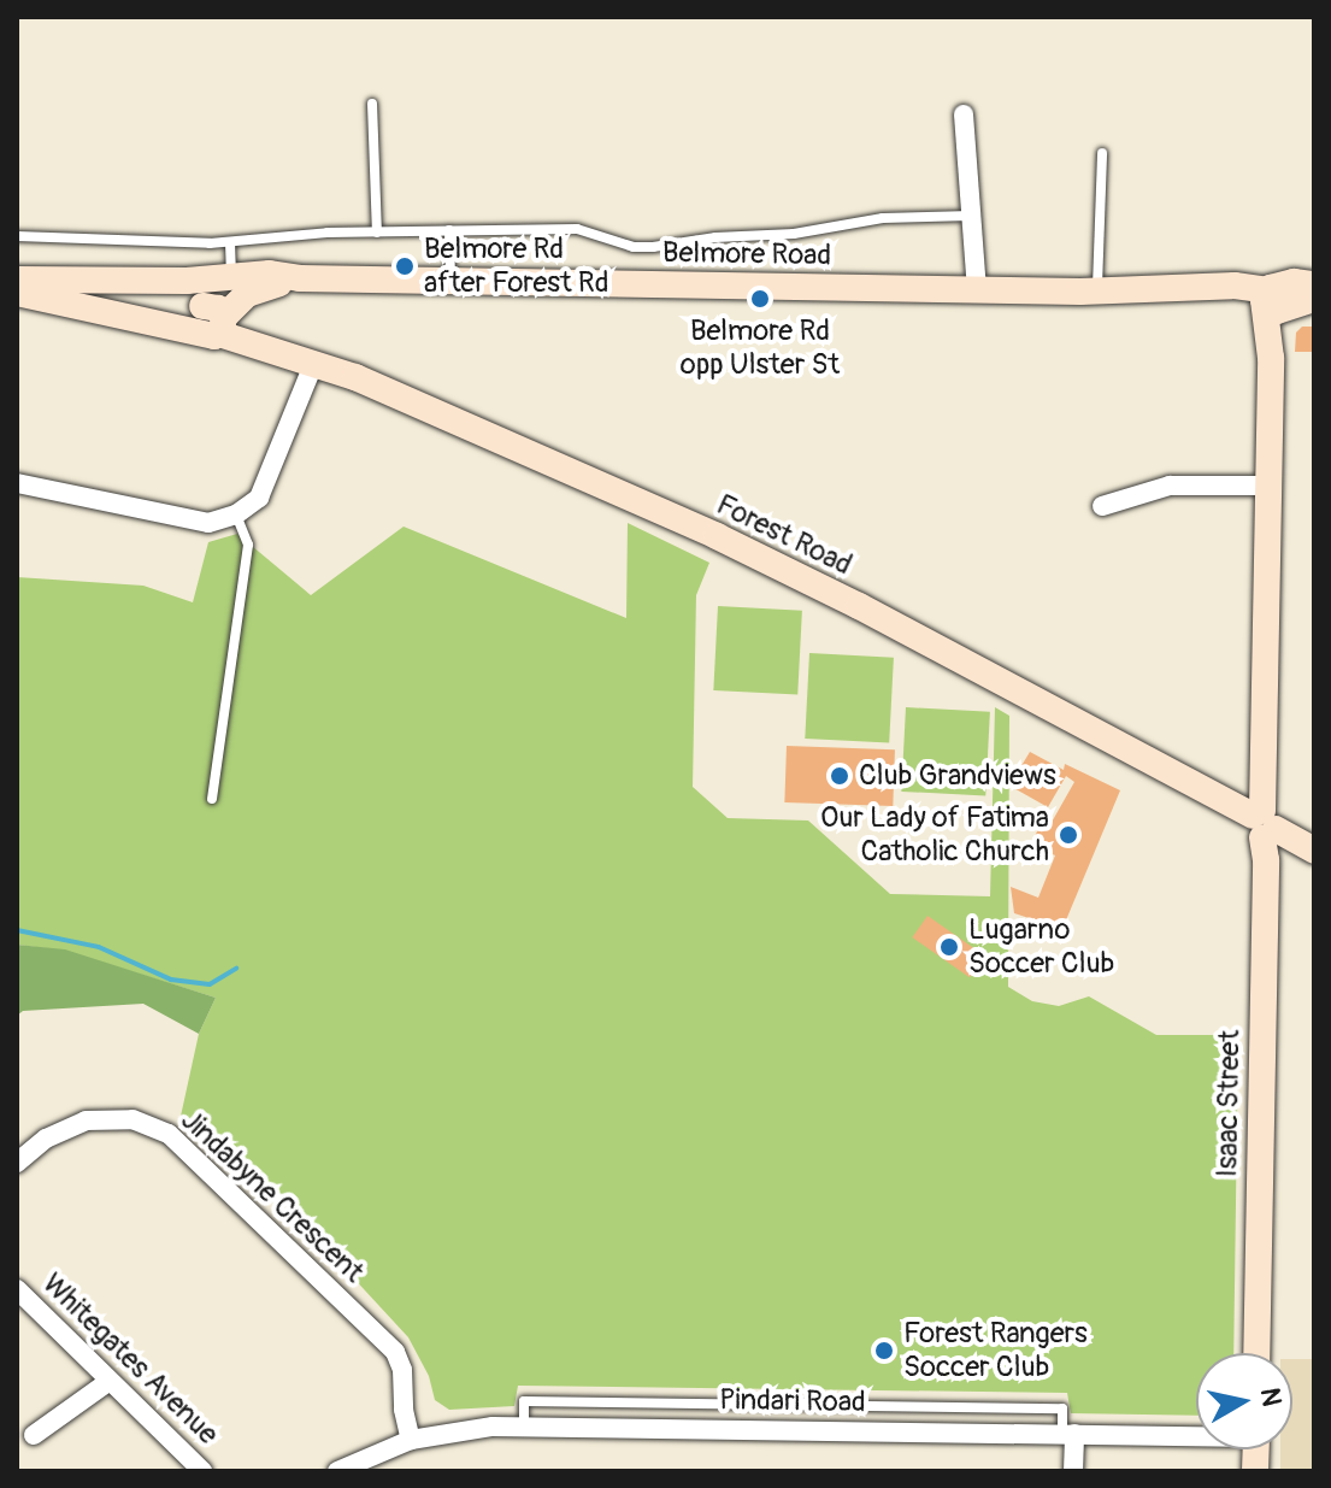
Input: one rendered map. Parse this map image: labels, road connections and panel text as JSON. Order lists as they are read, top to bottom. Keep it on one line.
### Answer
{"streets":{"street":["Belmore Road","Forest Road","Isaac Street","Jindabyne Crescent","Whitegates Avenue","Pindari Road"]},"crossings":[["Belmore Road","Forest Road"],["Belmore Road","Isaac Street"],["Forest Road","Isaac Street"],["Jindabyne Crescent","Pindari Road"]],"places":["Belmore Rd after Forest Rd","Belmore Rd opp Ulster St","Club Grandviews","Our Lady of Fatima Catholic Church","Lugarno Soccer Club","Forest Rangers Soccer Club"],"north":"right"}
